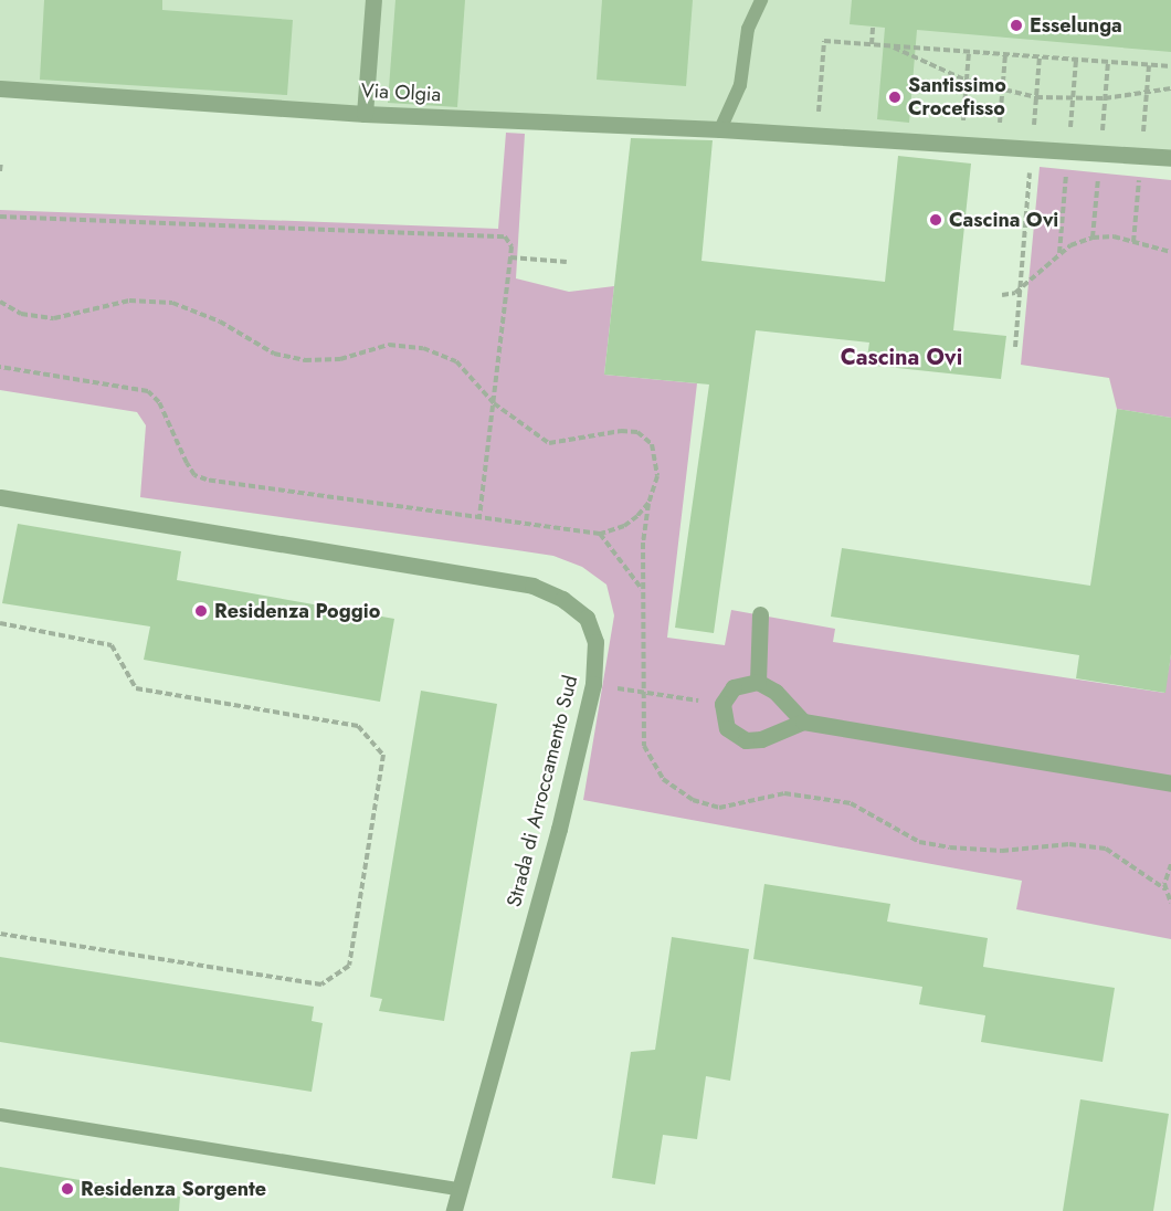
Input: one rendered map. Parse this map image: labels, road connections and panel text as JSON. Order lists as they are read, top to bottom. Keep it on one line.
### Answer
{"streets":{"street":["Via Olgia","Strada di Arroccamento Sud"]},"districts":["Cascina Ovi"],"places":["Esselunga","Santissimo Crocefisso","Cascina Ovi","Residenza Poggio","Residenza Sorgente"]}
